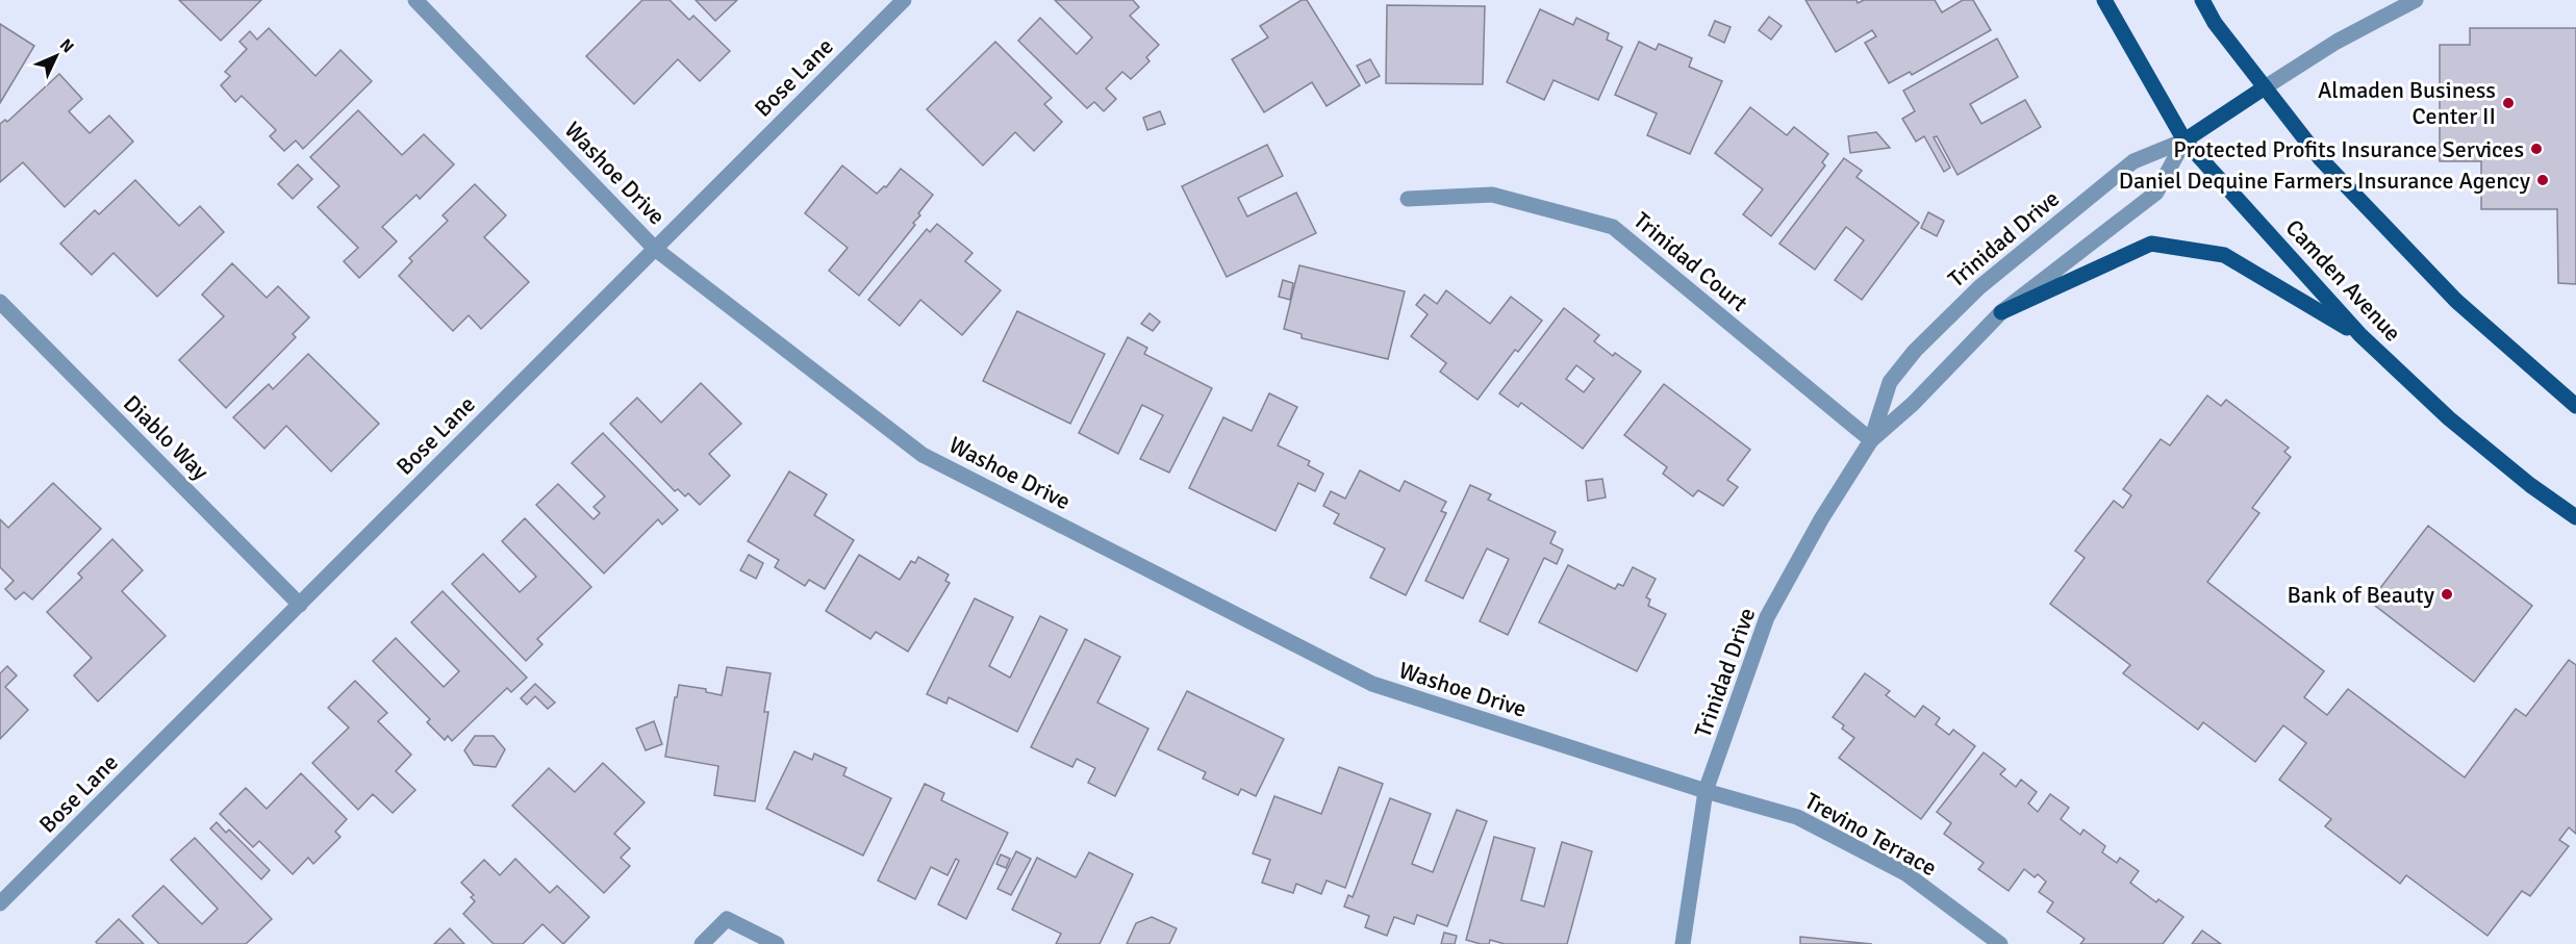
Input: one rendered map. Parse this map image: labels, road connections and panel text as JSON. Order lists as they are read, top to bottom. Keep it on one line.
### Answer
{"streets":{"main road":["Trinidad Drive","Camden Avenue"],"street":["Bose Lane","Washoe Drive","Trinidad Court","Diablo Way","Trevino Terrace"]},"crossings":[["Bose Lane","Washoe Drive"],["Bose Lane","Diablo Way"],["Washoe Drive","Trinidad Drive"],["Washoe Drive","Trevino Terrace"],["Trinidad Drive","Trinidad Court"],["Trinidad Drive","Camden Avenue"],["Trinidad Drive","Trevino Terrace"]],"places":["Almaden Business Center II","Protected Profits Insurance Services","Daniel Dequine Farmers Insurance Agency","Bank of Beauty"],"north":"top right"}
